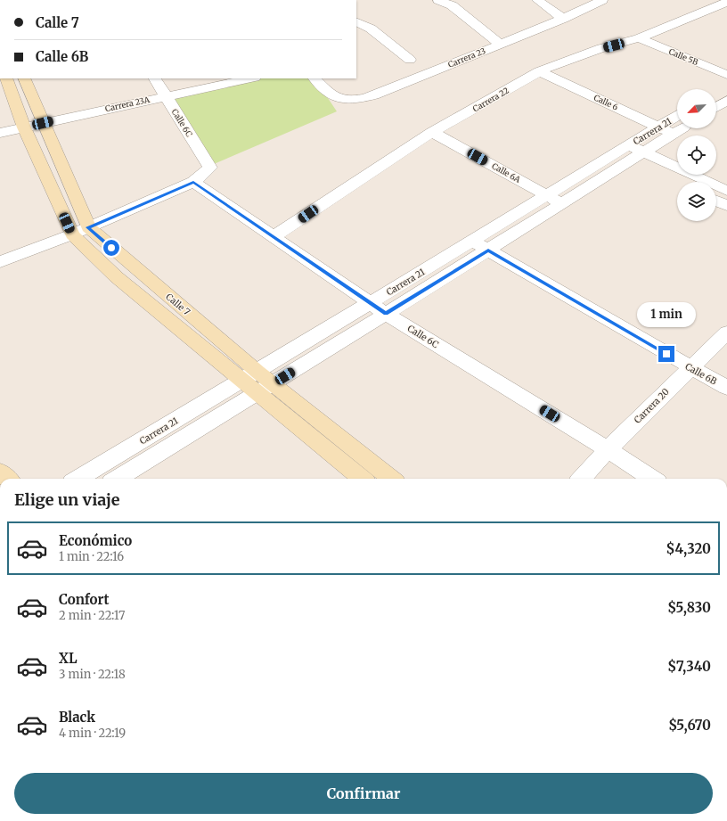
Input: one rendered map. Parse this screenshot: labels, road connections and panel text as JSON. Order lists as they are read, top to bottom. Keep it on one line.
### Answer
{"streets":{"main road":["Calle 7"],"street":["Calle 5B","Carrera 23","Carrera 22","Calle 6","Carrera 23A","Calle 6C","Carrera 21","Calle 6A","Calle 6B","Carrera 20"]},"crossings":[["Calle 5B","Carrera 22"],["Carrera 22","Calle 6"],["Carrera 22","Calle 6C"],["Carrera 22","Calle 6A"],["Calle 6","Carrera 21"],["Carrera 23A","Calle 6C"],["Carrera 23A","Calle 7"],["Calle 6C","Carrera 21"],["Calle 6C","Carrera 20"],["Carrera 21","Calle 6A"],["Carrera 21","Calle 7"],["Carrera 21","Calle 6B"],["Calle 6B","Carrera 20"]],"north":"bottom left","page":{"banner":["Calle 7","Calle 6B"],"bubble":"1 min","heading":"Elige un viaje","list":[{"name":"Económico","note":"1 min · 22:16","value":"$4,320"},{"name":"Confort","note":"2 min · 22:17","value":"$5,830"},{"name":"XL","note":"3 min · 22:18","value":"$7,340"},{"name":"Black","note":"4 min · 22:19","value":"$5,670"}],"buttons":"Confirmar"}}
